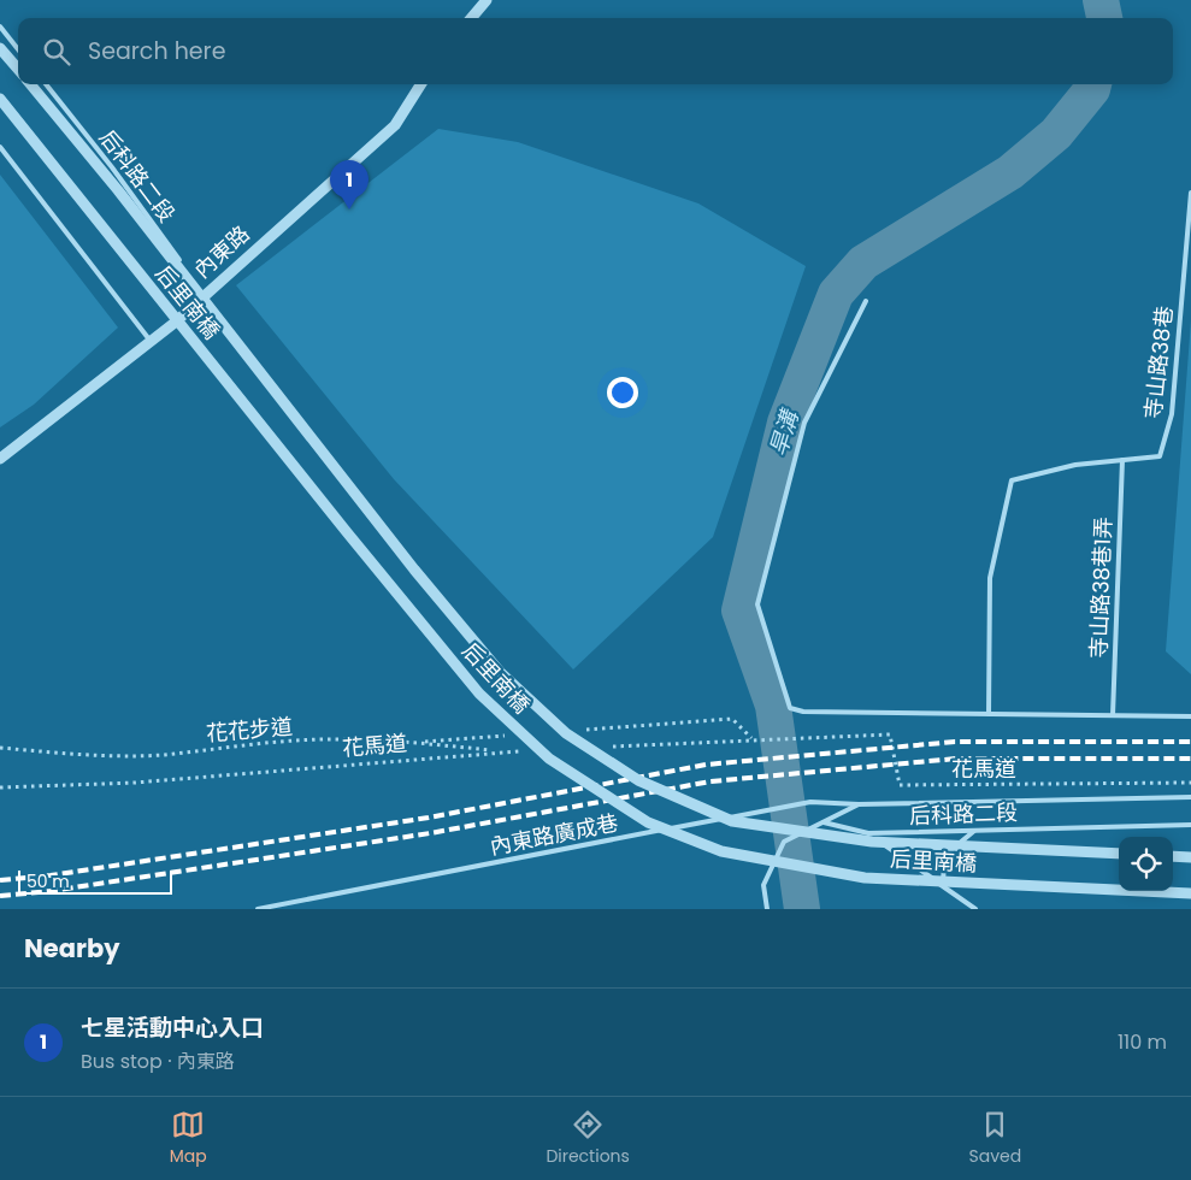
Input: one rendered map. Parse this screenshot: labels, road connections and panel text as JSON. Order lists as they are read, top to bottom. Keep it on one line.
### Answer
{"streets":{"street":["內東路","后里南橋"],"lane":["后科路二段","寺山路38巷","寺山路38巷1弄","內東路廣成巷"],"path":["花花步道","花馬道"]},"crossings":[["后科路二段","內東路"],["寺山路38巷","寺山路38巷1弄"],["花花步道","花馬道"]],"water":["旱溝"],"scale_bar":"50 m","page":{"search":"Search here","pins":"1","scale":"50 m","heading":"Nearby","list":[{"mark":"1","name":"七星活動中心入口","note":"Bus stop · 內東路","value":"110 m"}],"nav":["Map","Directions","Saved"]}}
